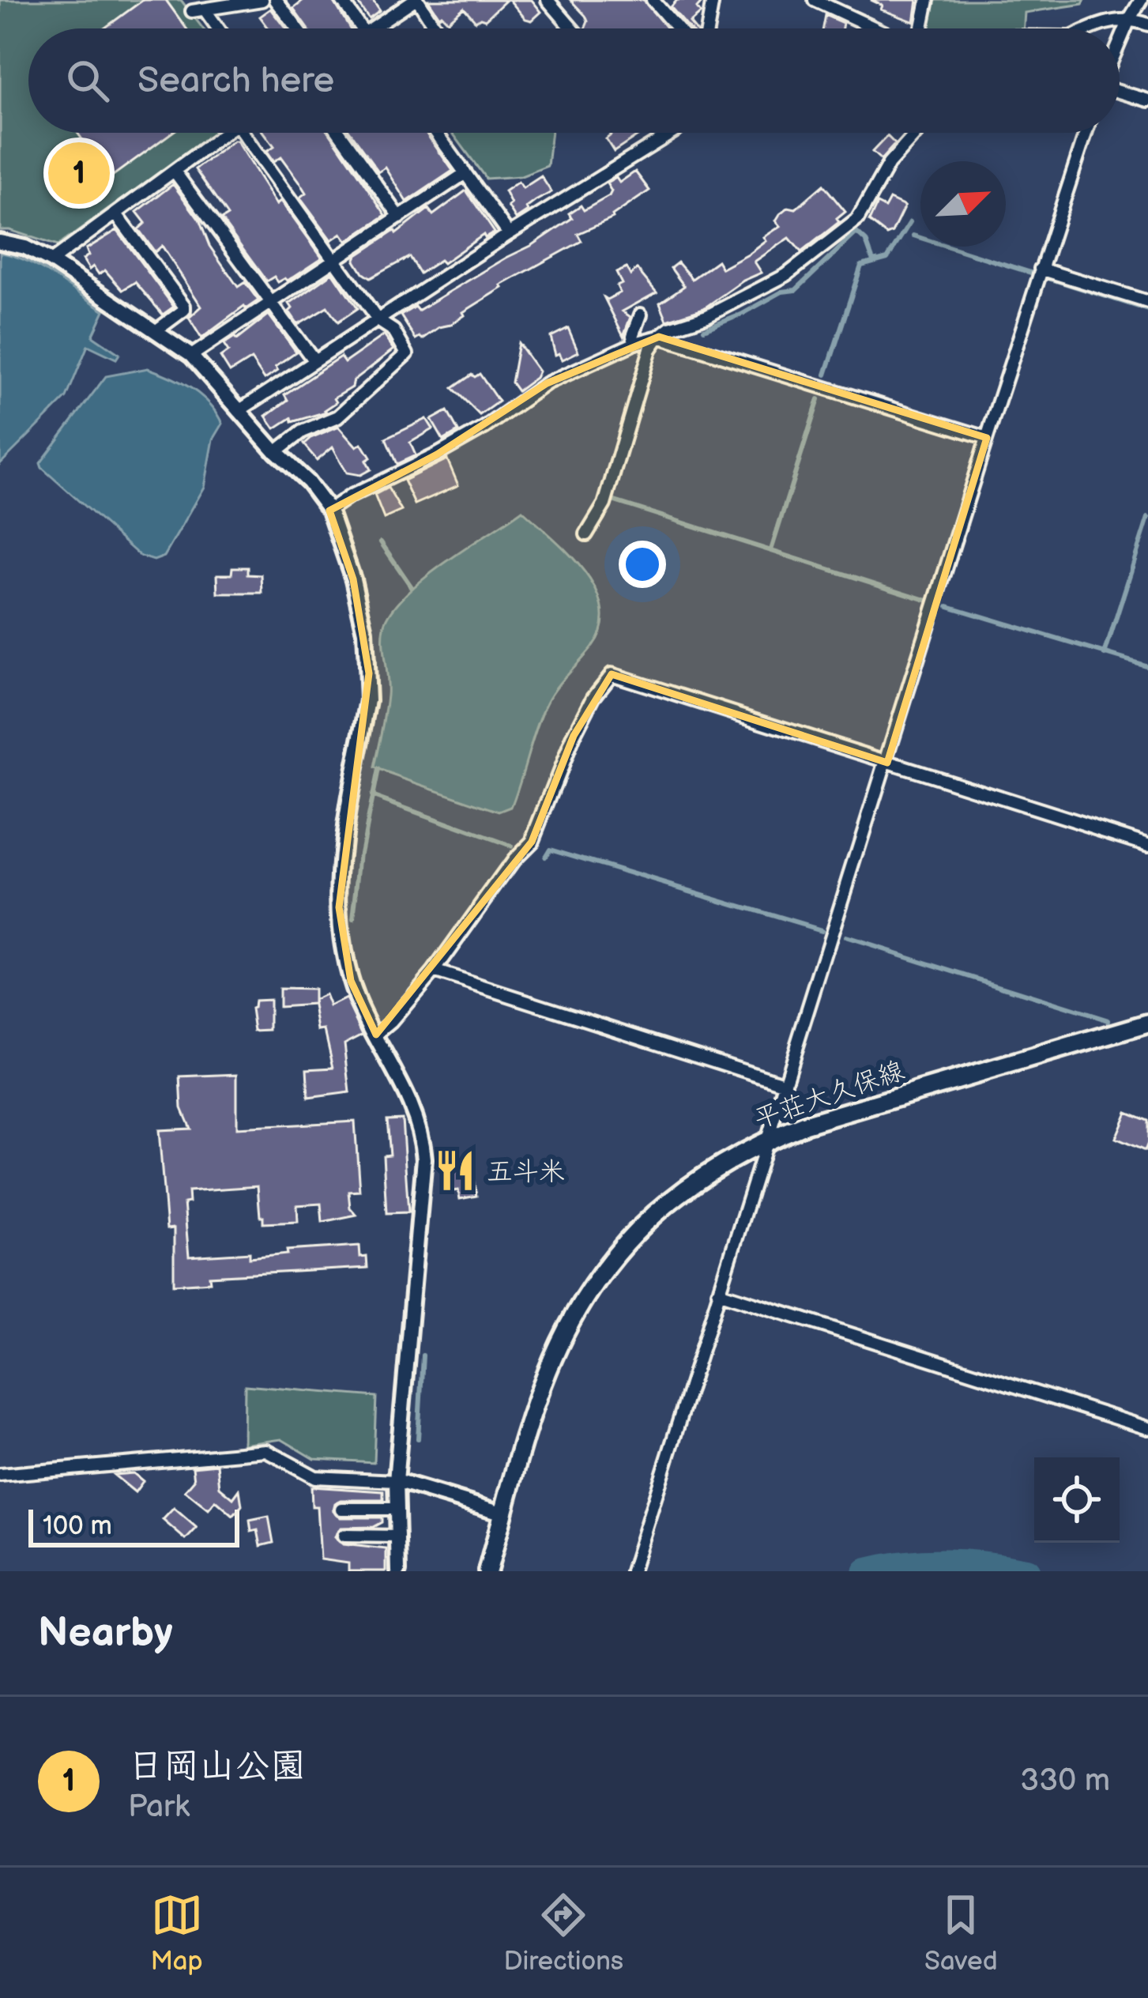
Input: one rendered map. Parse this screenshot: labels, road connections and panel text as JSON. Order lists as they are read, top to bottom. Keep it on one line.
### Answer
{"streets":{"main road":["平荘大久保線"]},"places":{"restaurant":["五斗米"]},"scale_bar":"100 m","north":"top right","page":{"search":"Search here","pins":"1","scale":"100 m","heading":"Nearby","list":[{"mark":"1","name":"日岡山公園","note":"Park","value":"330 m"}],"nav":["Map","Directions","Saved"]}}
